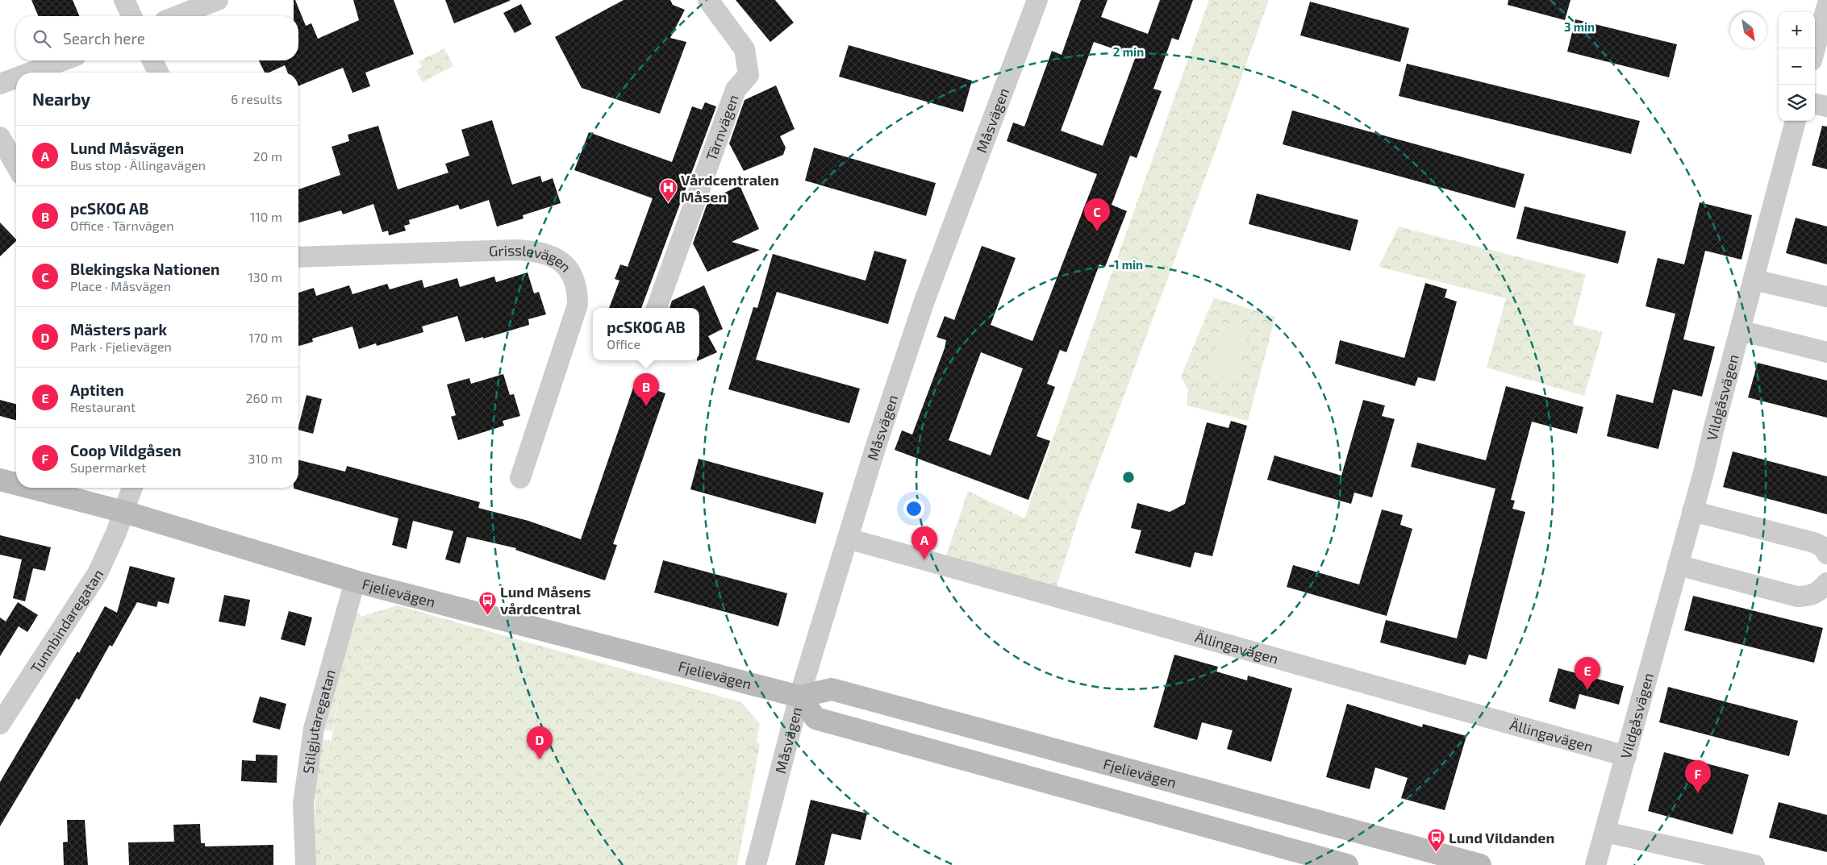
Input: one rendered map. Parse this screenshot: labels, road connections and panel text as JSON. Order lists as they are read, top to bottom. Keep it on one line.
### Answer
{"streets":{"main road":["Fjelievägen"],"street":["Måsvägen","Tärnvägen","Grisslevägen","Vildgåsvägen","Tunnbindaregatan","Ällingavägen","Stilgjutaregatan"]},"crossings":[["Måsvägen","Fjelievägen"],["Måsvägen","Ällingavägen"],["Vildgåsvägen","Ällingavägen"],["Fjelievägen","Tunnbindaregatan"],["Fjelievägen","Stilgjutaregatan"]],"places":{"hospital":["Vårdcentralen Måsen"],"bus stop":["Lund Måsens vårdcentral","Lund Vildanden"]},"north":"bottom right","page":{"map_buttons":["+","−"],"search":"Search here","heading":["Nearby","6 results"],"list":[{"mark":"A","name":"Lund Måsvägen","note":"Bus stop · Ällingavägen","value":"20 m"},{"mark":"B","name":"pcSKOG AB","note":"Office · Tärnvägen","value":"110 m"},{"mark":"C","name":"Blekingska Nationen","note":"Place · Måsvägen","value":"130 m"},{"mark":"D","name":"Mästers park","note":"Park · Fjelievägen","value":"170 m"},{"mark":"E","name":"Aptiten","note":"Restaurant","value":"260 m"},{"mark":"F","name":"Coop Vildgåsen","note":"Supermarket","value":"310 m"}],"pins":["C","B","A","E","D","F"],"popup":["pcSKOG AB","Office"]},"rings":["3 min","2 min","1 min"]}
